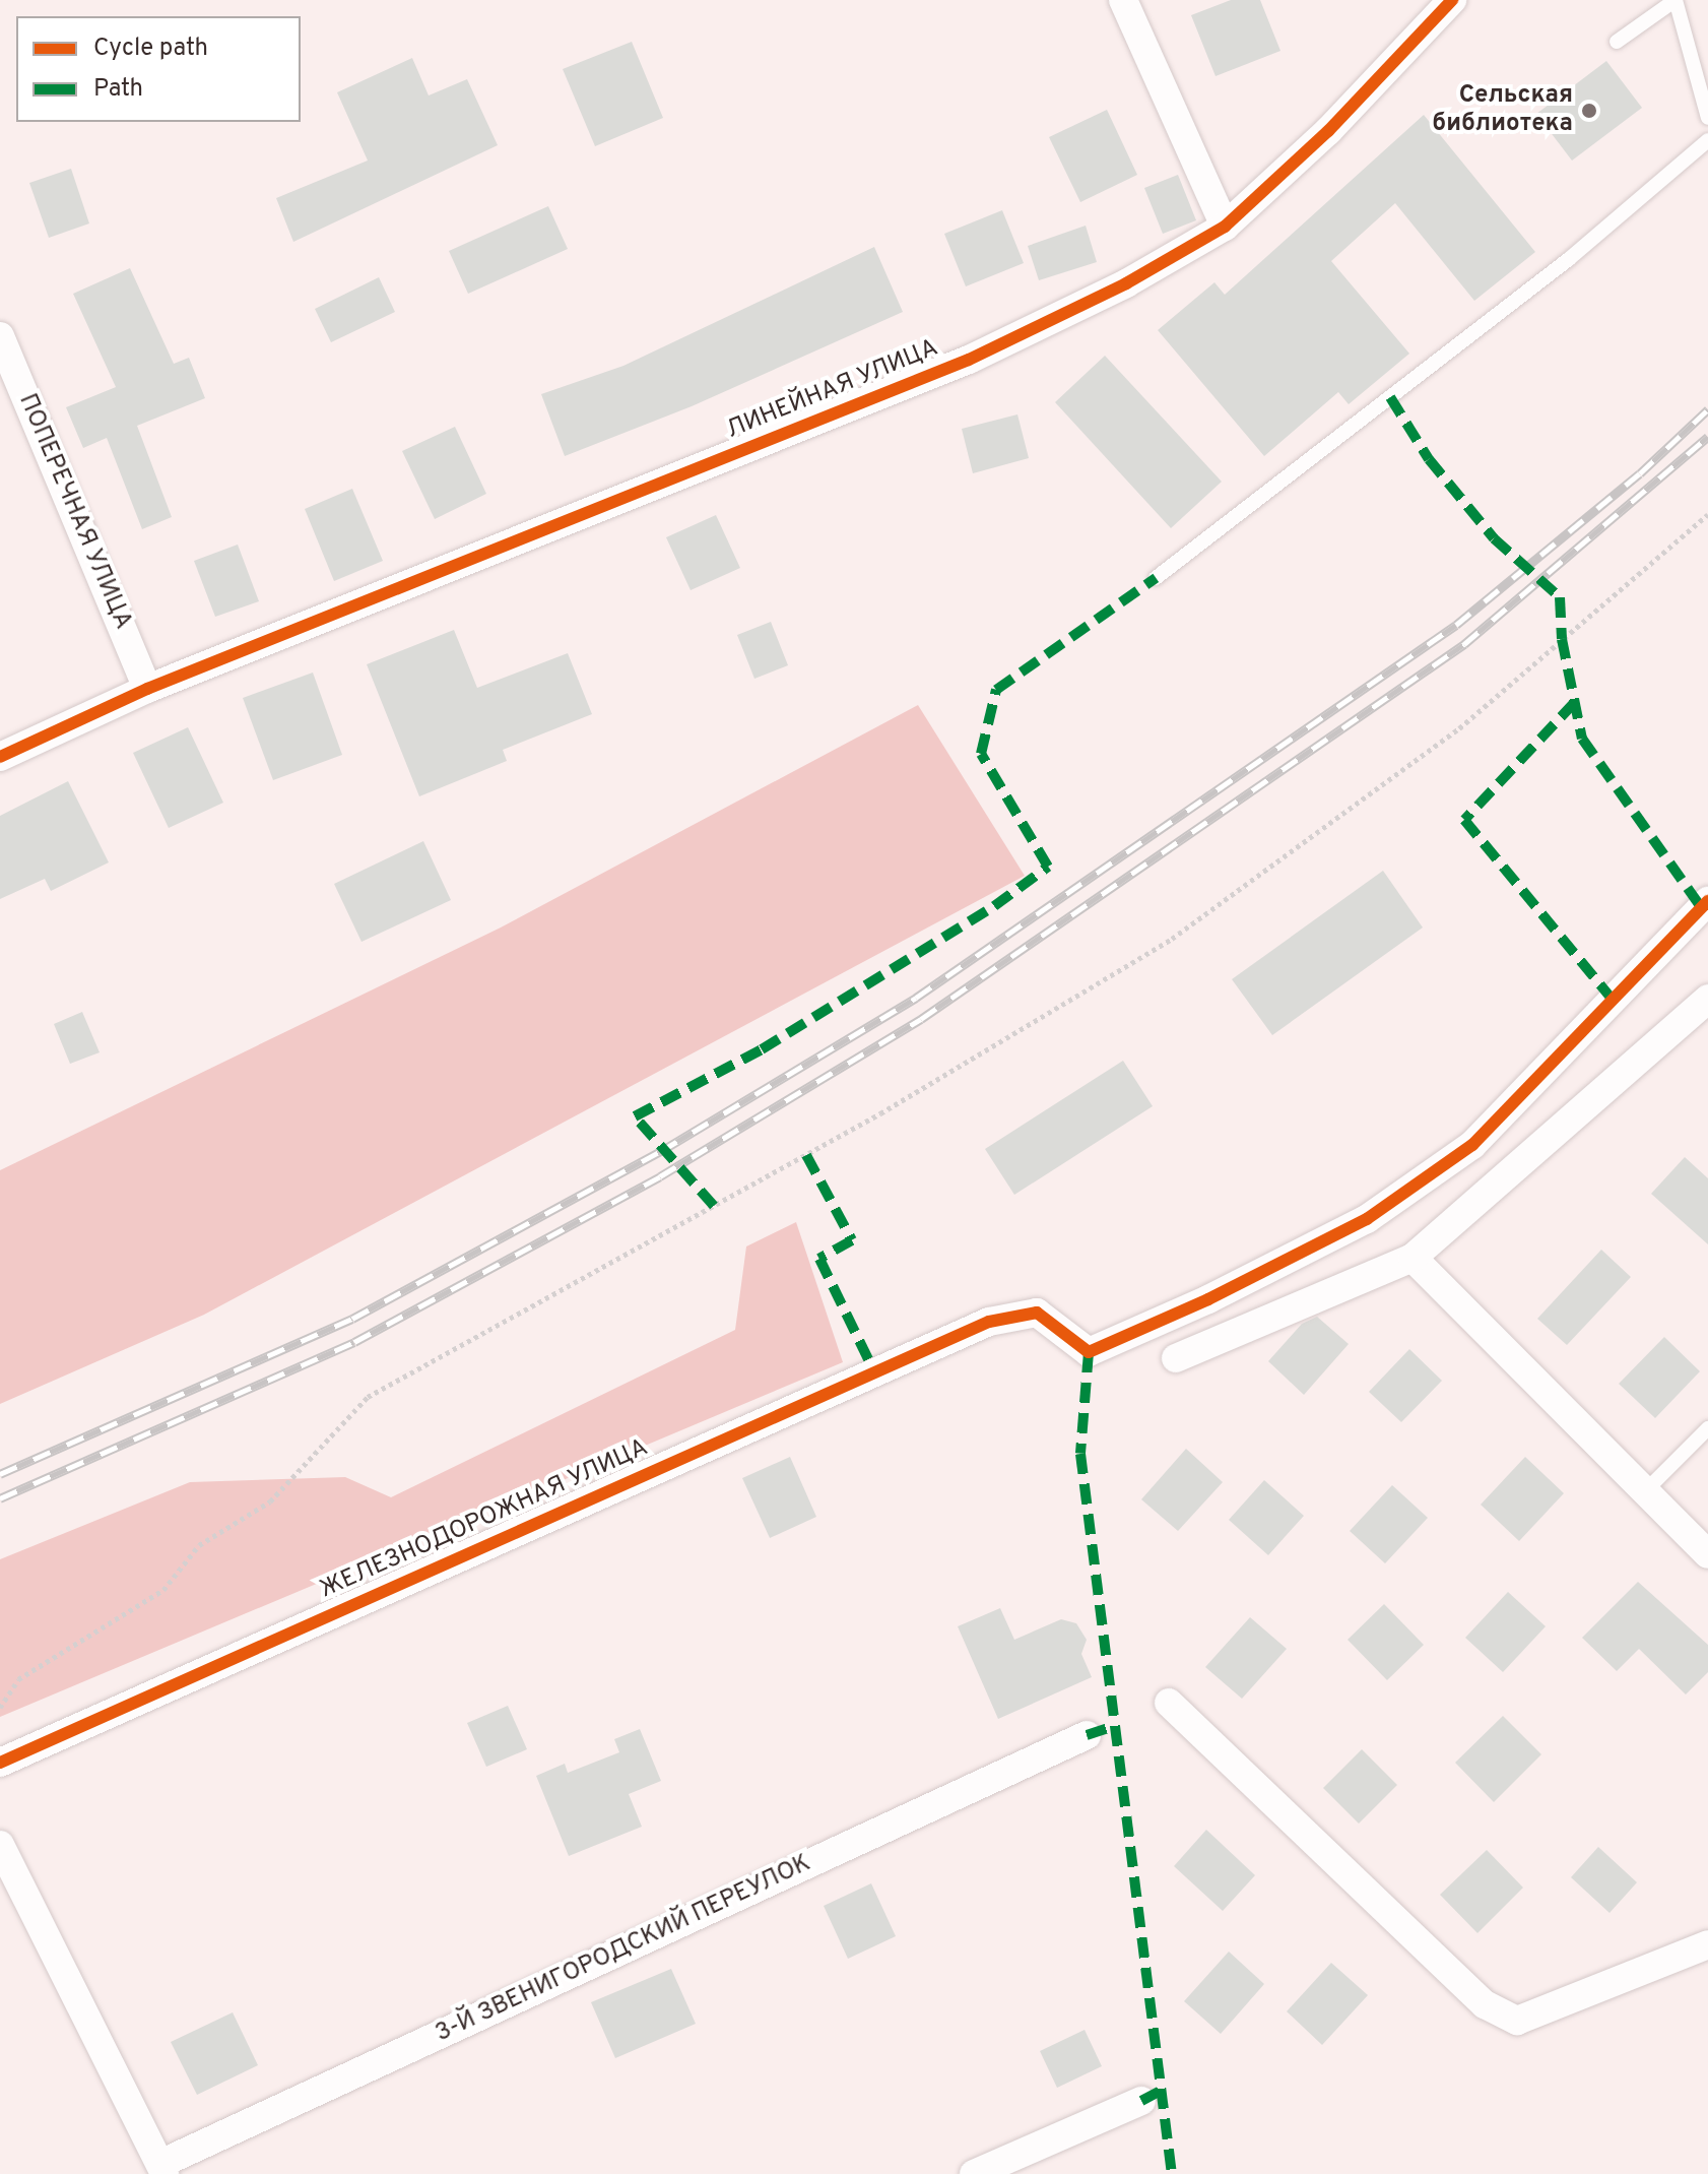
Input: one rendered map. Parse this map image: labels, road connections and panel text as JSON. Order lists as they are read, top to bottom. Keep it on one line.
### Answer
{"streets":{"street":["ЛИНЕЙНАЯ УЛИЦА","ПОПЕРЕЧНАЯ УЛИЦА","ЖЕЛЕЗНОДОРОЖНАЯ УЛИЦА","3-Й ЗВЕНИГОРОДСКИЙ ПЕРЕУЛОК"]},"crossings":[["ЛИНЕЙНАЯ УЛИЦА","ПОПЕРЕЧНАЯ УЛИЦА"]],"places":["Сельская библиотека"],"legend":["Cycle path","Path"]}
